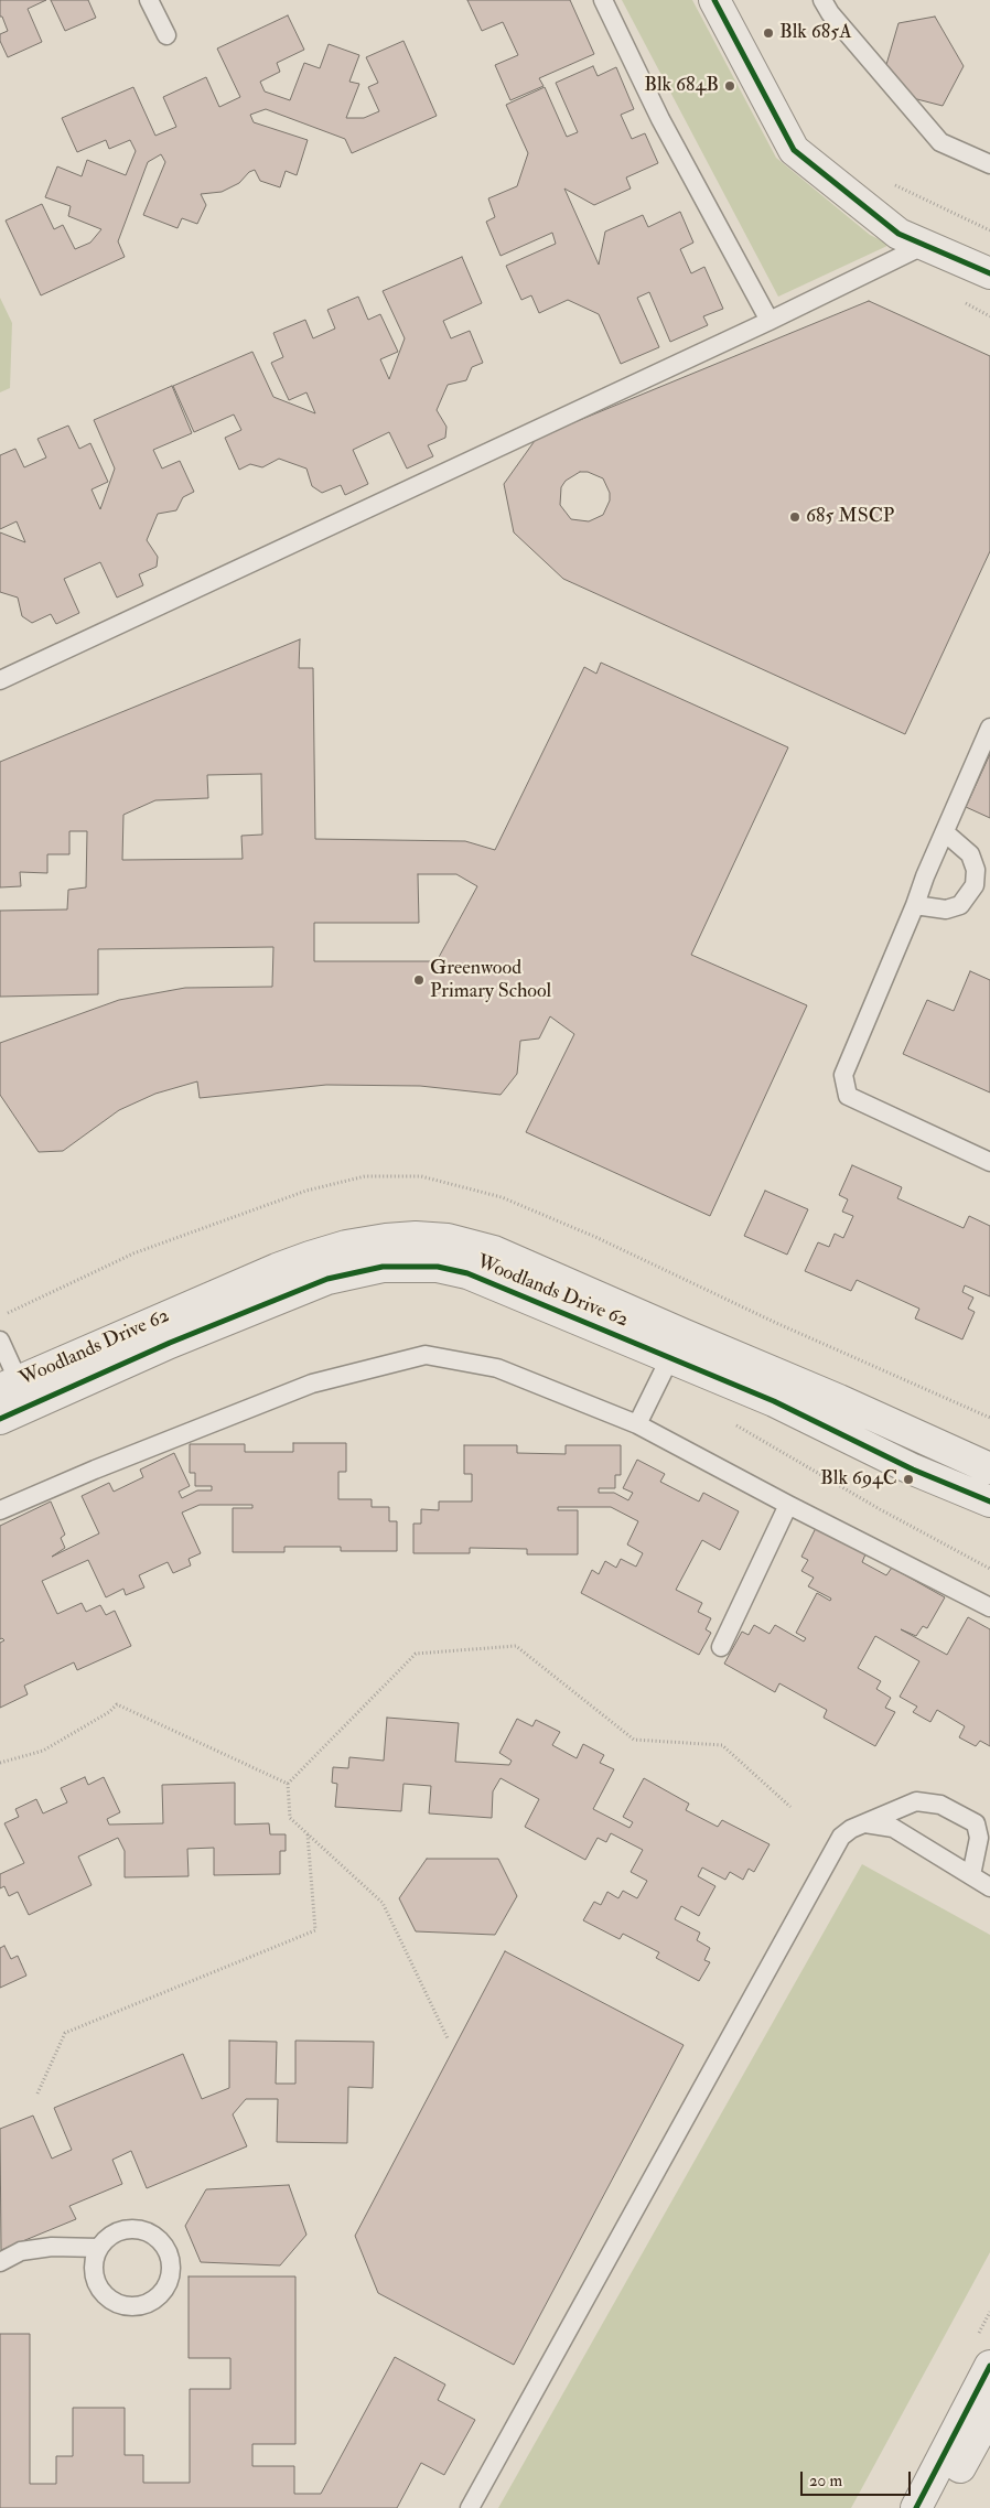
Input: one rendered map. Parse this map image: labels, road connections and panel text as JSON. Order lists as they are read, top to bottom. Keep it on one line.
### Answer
{"streets":{"street":["Woodlands Drive 62"]},"places":["Blk 685A","Blk 684B","685 MSCP","Greenwood Primary School","Blk 694C"],"scale_bar":"20 m"}
